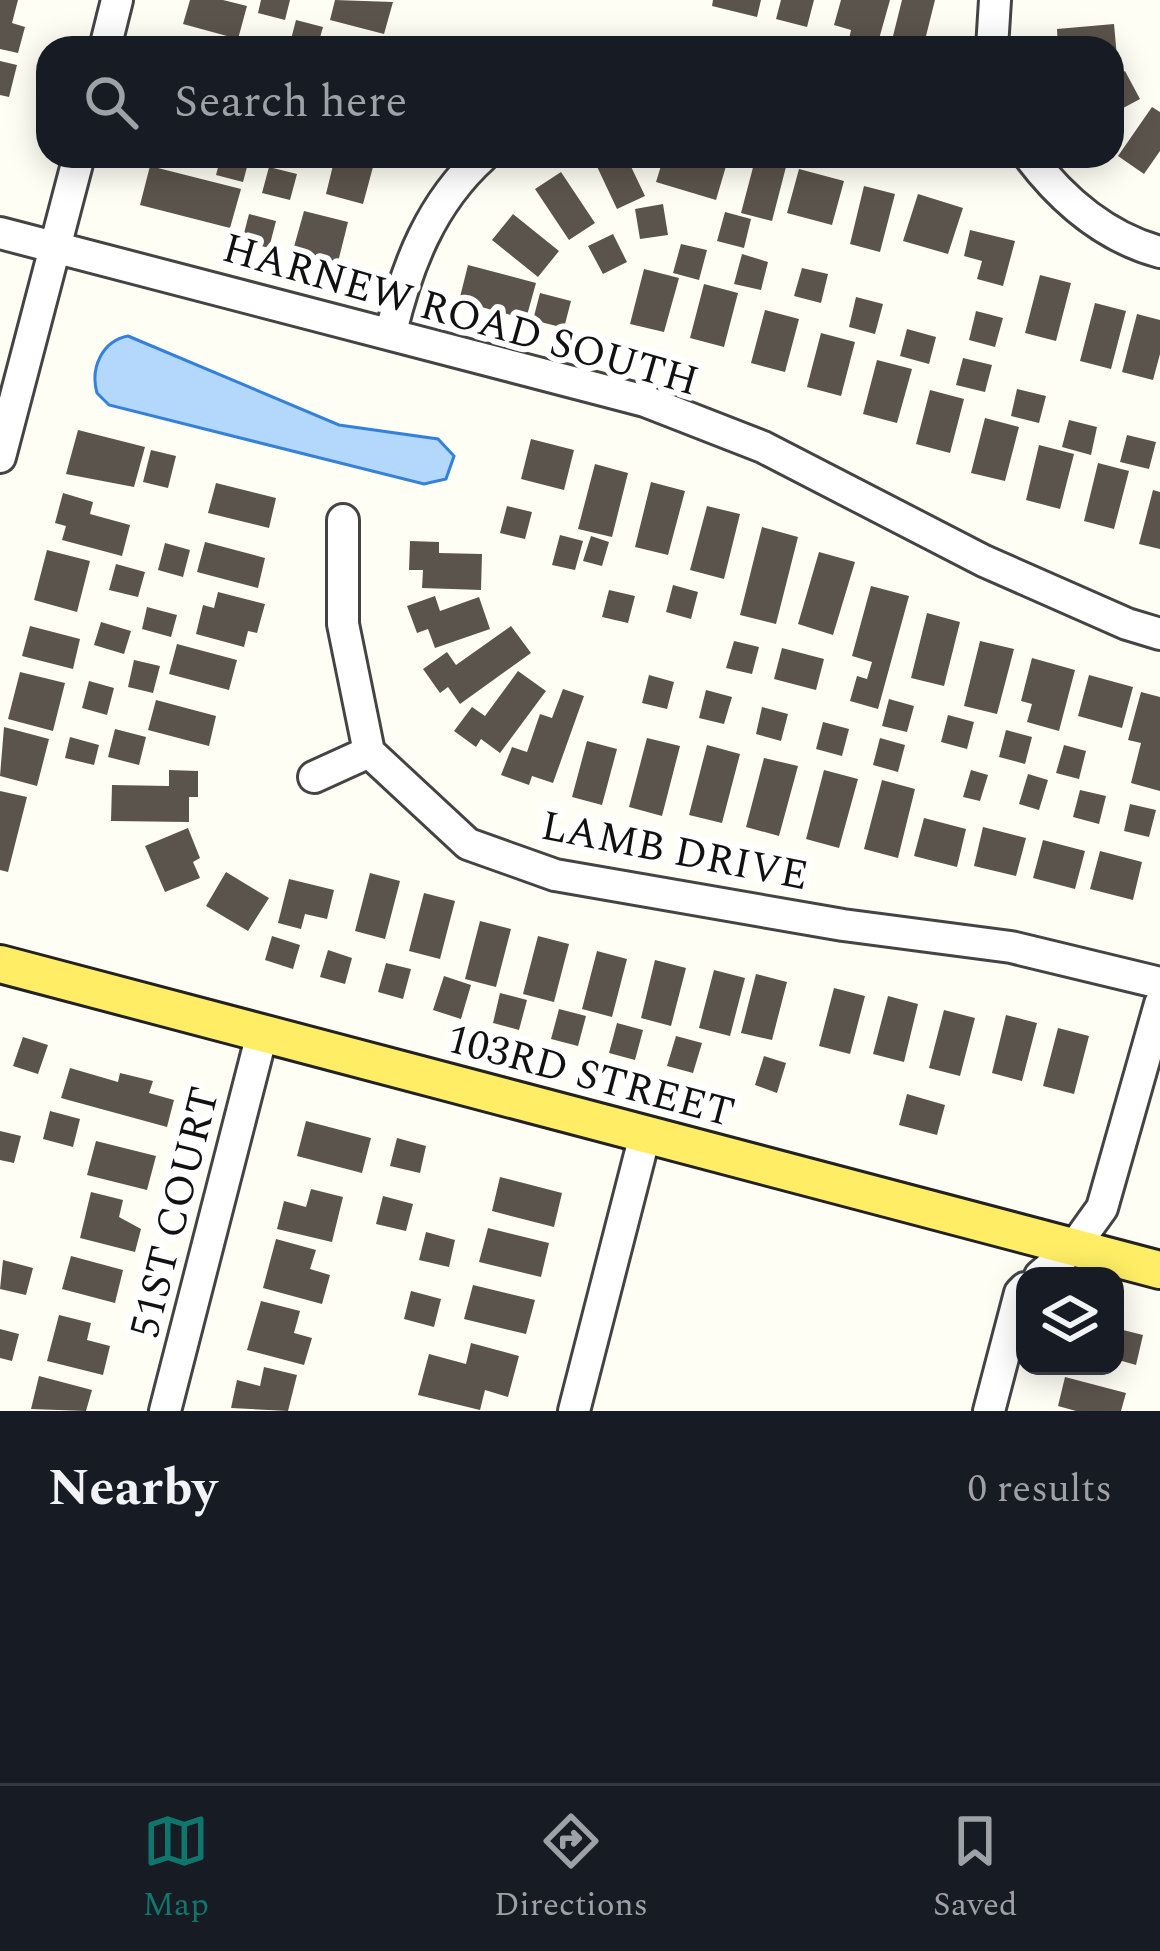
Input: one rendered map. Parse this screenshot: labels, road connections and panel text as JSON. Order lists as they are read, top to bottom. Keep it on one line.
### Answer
{"streets":{"main road":["103RD STREET"],"street":["HARNEW ROAD SOUTH","LAMB DRIVE","51ST COURT"]},"crossings":[["103RD STREET","51ST COURT"]],"page":{"search":"Search here","heading":["Nearby","0 results"],"nav":["Map","Directions","Saved"]}}
